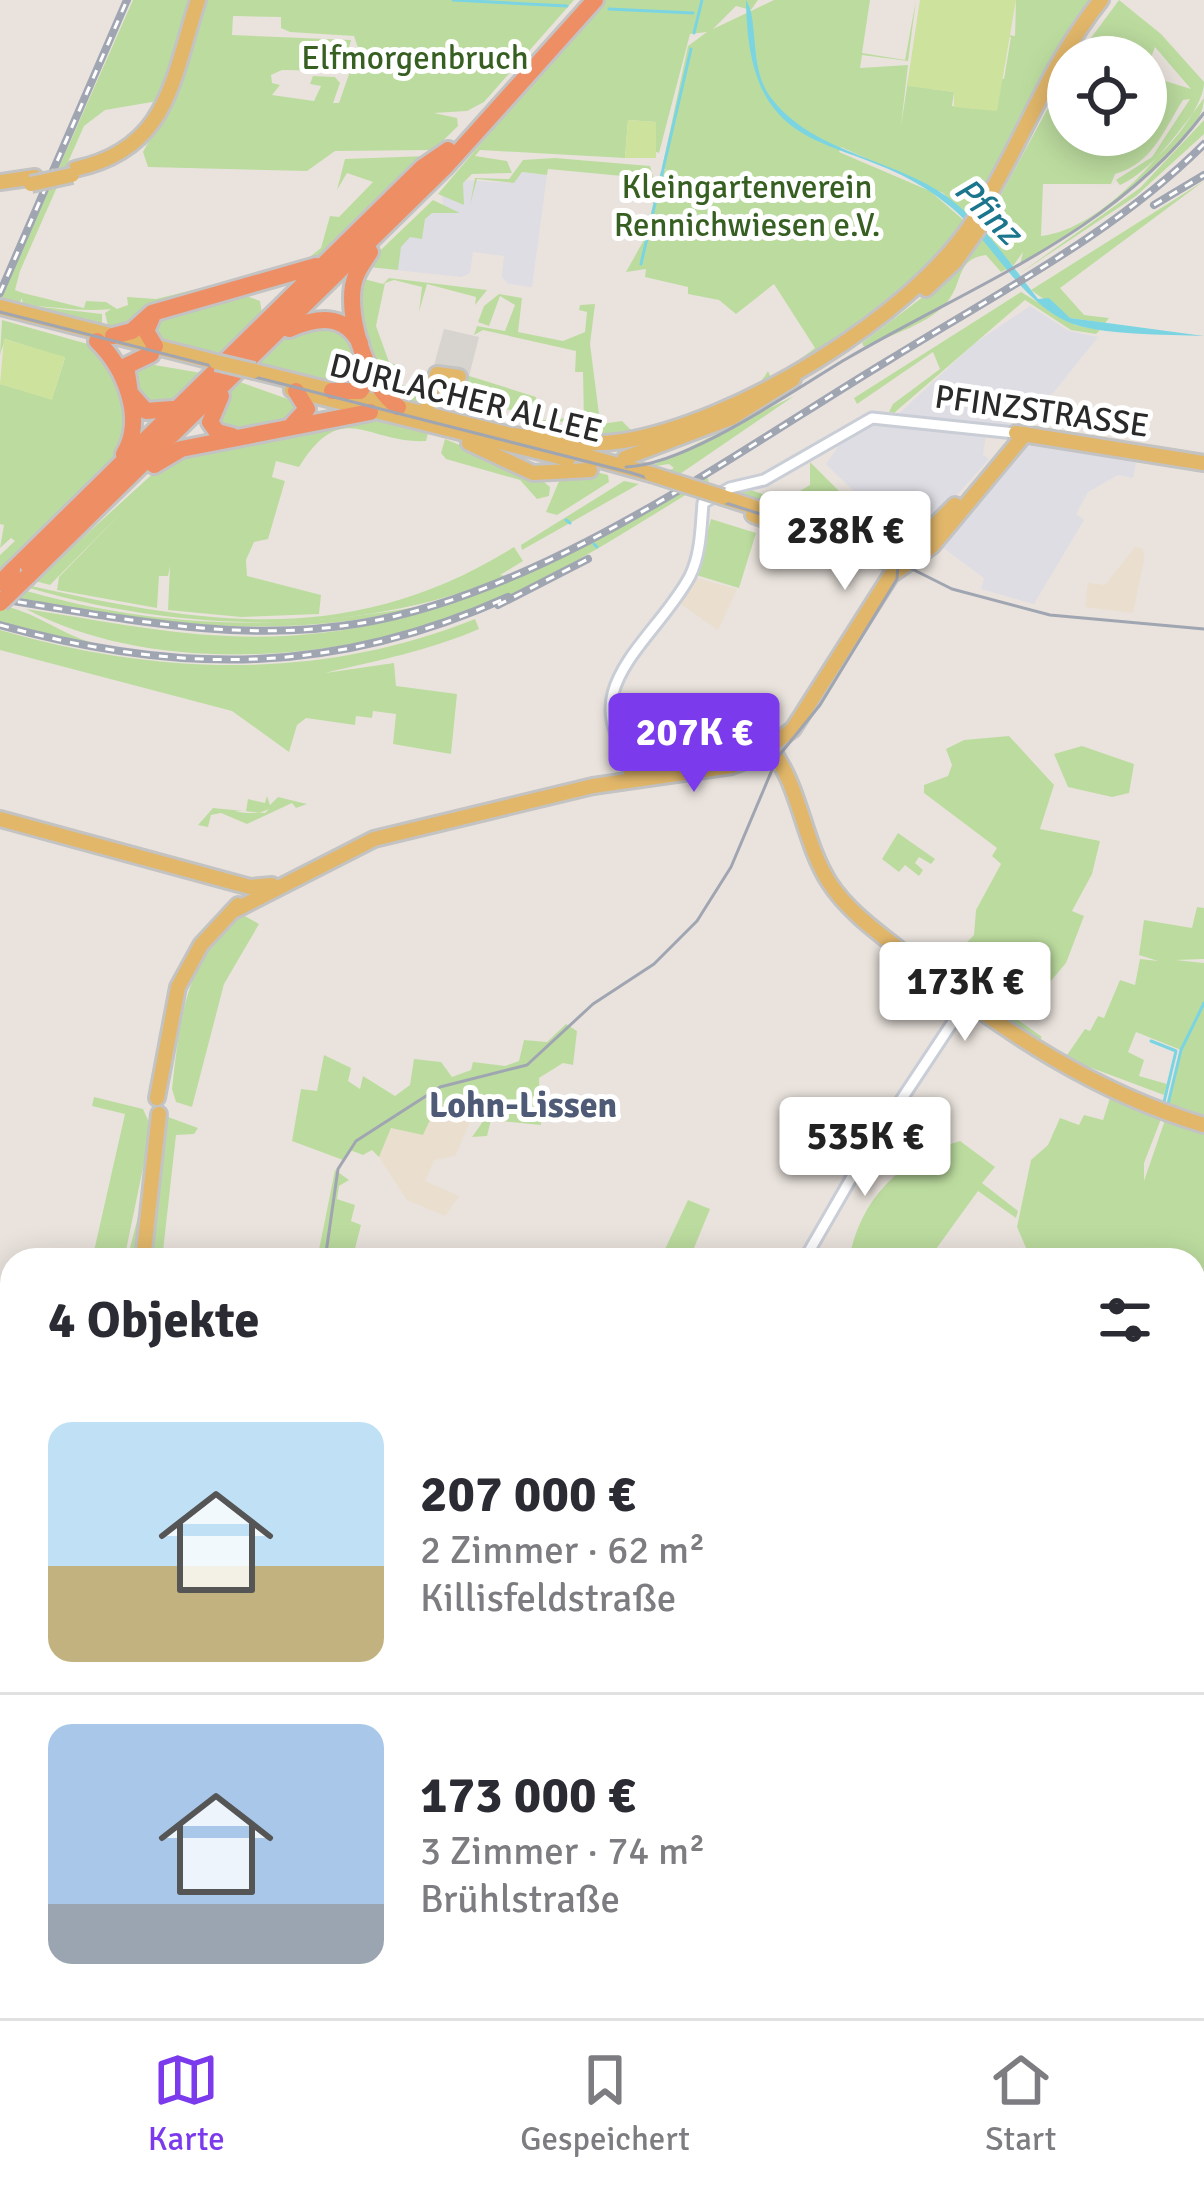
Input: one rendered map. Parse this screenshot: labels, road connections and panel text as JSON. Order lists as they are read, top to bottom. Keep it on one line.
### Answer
{"streets":{"main road":["DURLACHER ALLEE","PFINZSTRASSE"]},"crossings":[["DURLACHER ALLEE","PFINZSTRASSE"]],"districts":["Lohn-Lissen"],"water":["Pfinz"],"parks":["Elfmorgenbruch","Kleingartenverein Rennichwiesen e.V."],"page":{"price":["238K €","207K €","173K €","535K €"],"heading":"4 Objekte","list":[{"name":"207 000 €","note":"2 Zimmer · 62 m² · Killisfeldstraße"},{"name":"173 000 €","note":"3 Zimmer · 74 m² · Brühlstraße"}],"tabs":["Karte","Gespeichert","Start"]}}
